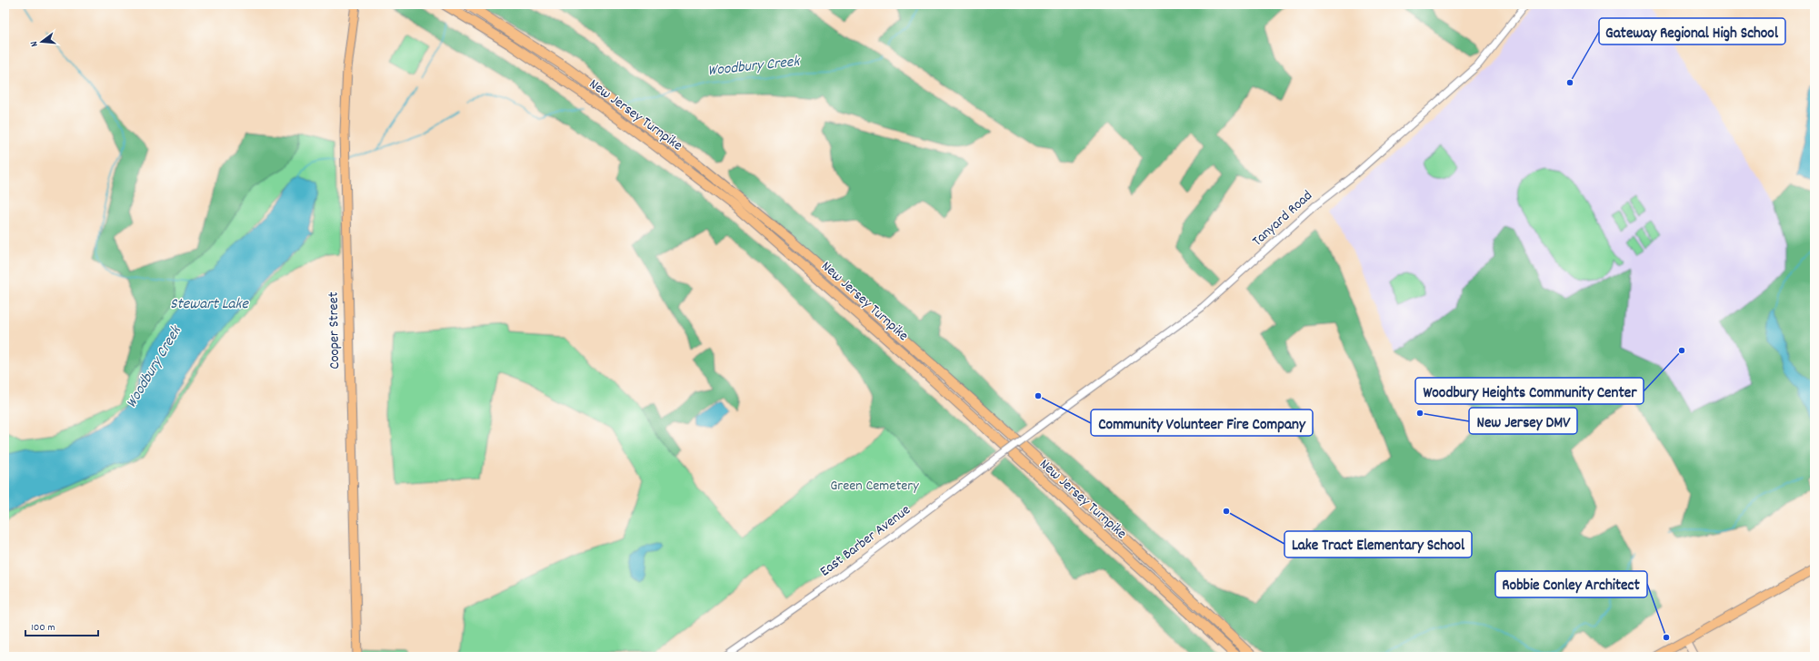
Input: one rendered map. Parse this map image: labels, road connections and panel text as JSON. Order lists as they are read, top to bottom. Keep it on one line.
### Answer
{"streets":{"highway":["New Jersey Turnpike"],"main road":["Cooper Street"],"street":["Tanyard Road","East Barber Avenue"]},"crossings":[["Tanyard Road","East Barber Avenue"]],"water":["Woodbury Creek","Stewart Lake"],"parks":["Green Cemetery"],"places":["Gateway Regional High School","Woodbury Heights Community Center","Community Volunteer Fire Company","New Jersey DMV","Lake Tract Elementary School","Robbie Conley Architect"],"scale_bar":"100 m","north":"left"}
